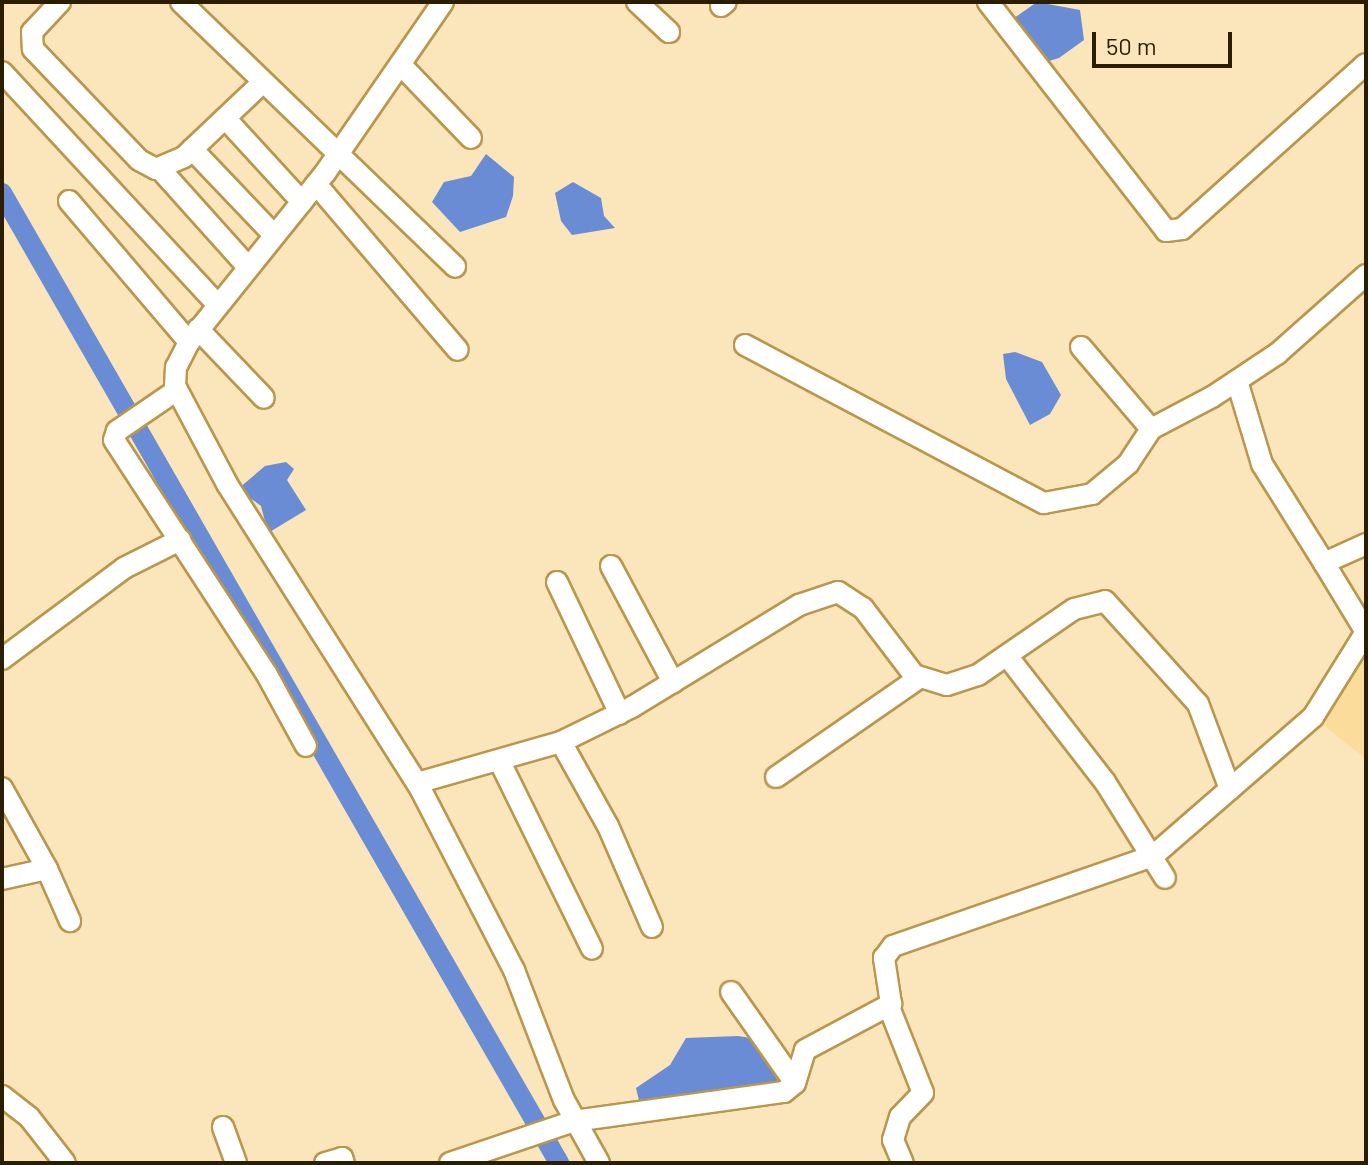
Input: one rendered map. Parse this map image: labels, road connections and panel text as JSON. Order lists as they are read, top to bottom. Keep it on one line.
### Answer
{"scale_bar":"50 m"}
